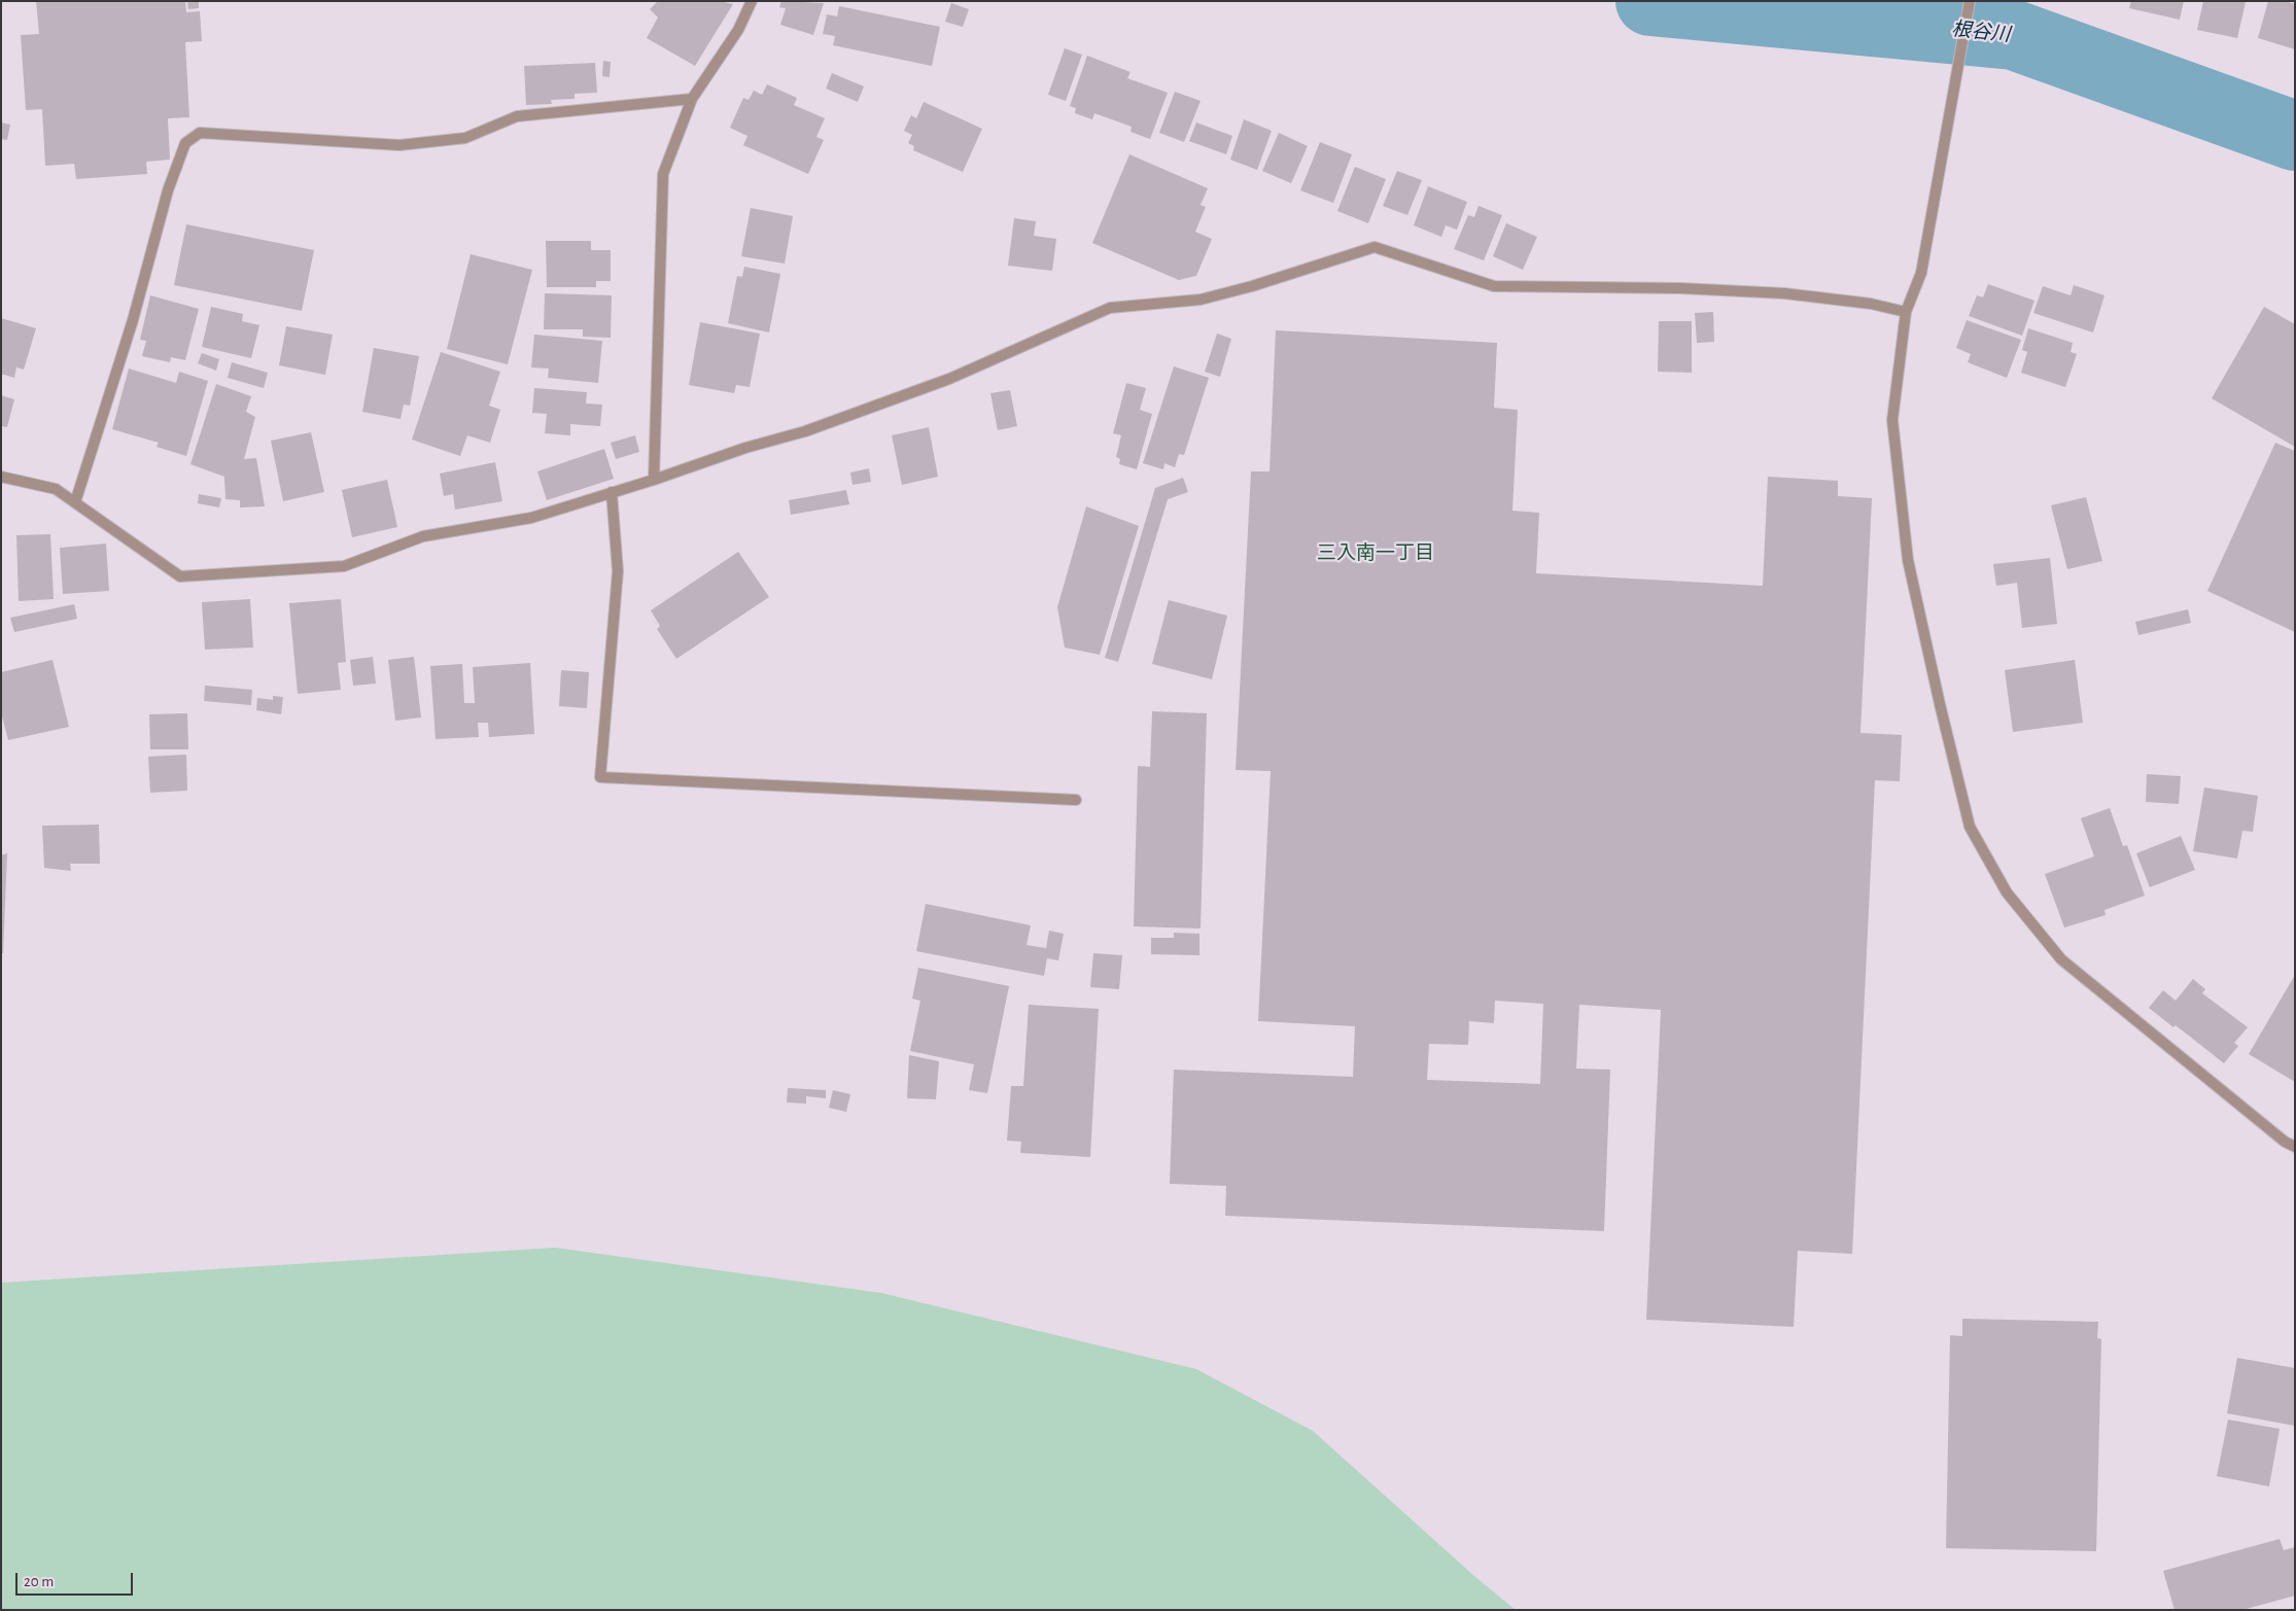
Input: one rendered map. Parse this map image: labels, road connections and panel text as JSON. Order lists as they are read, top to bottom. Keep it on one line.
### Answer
{"districts":["三入南一丁目"],"water":["根谷川"],"scale_bar":"20 m"}
